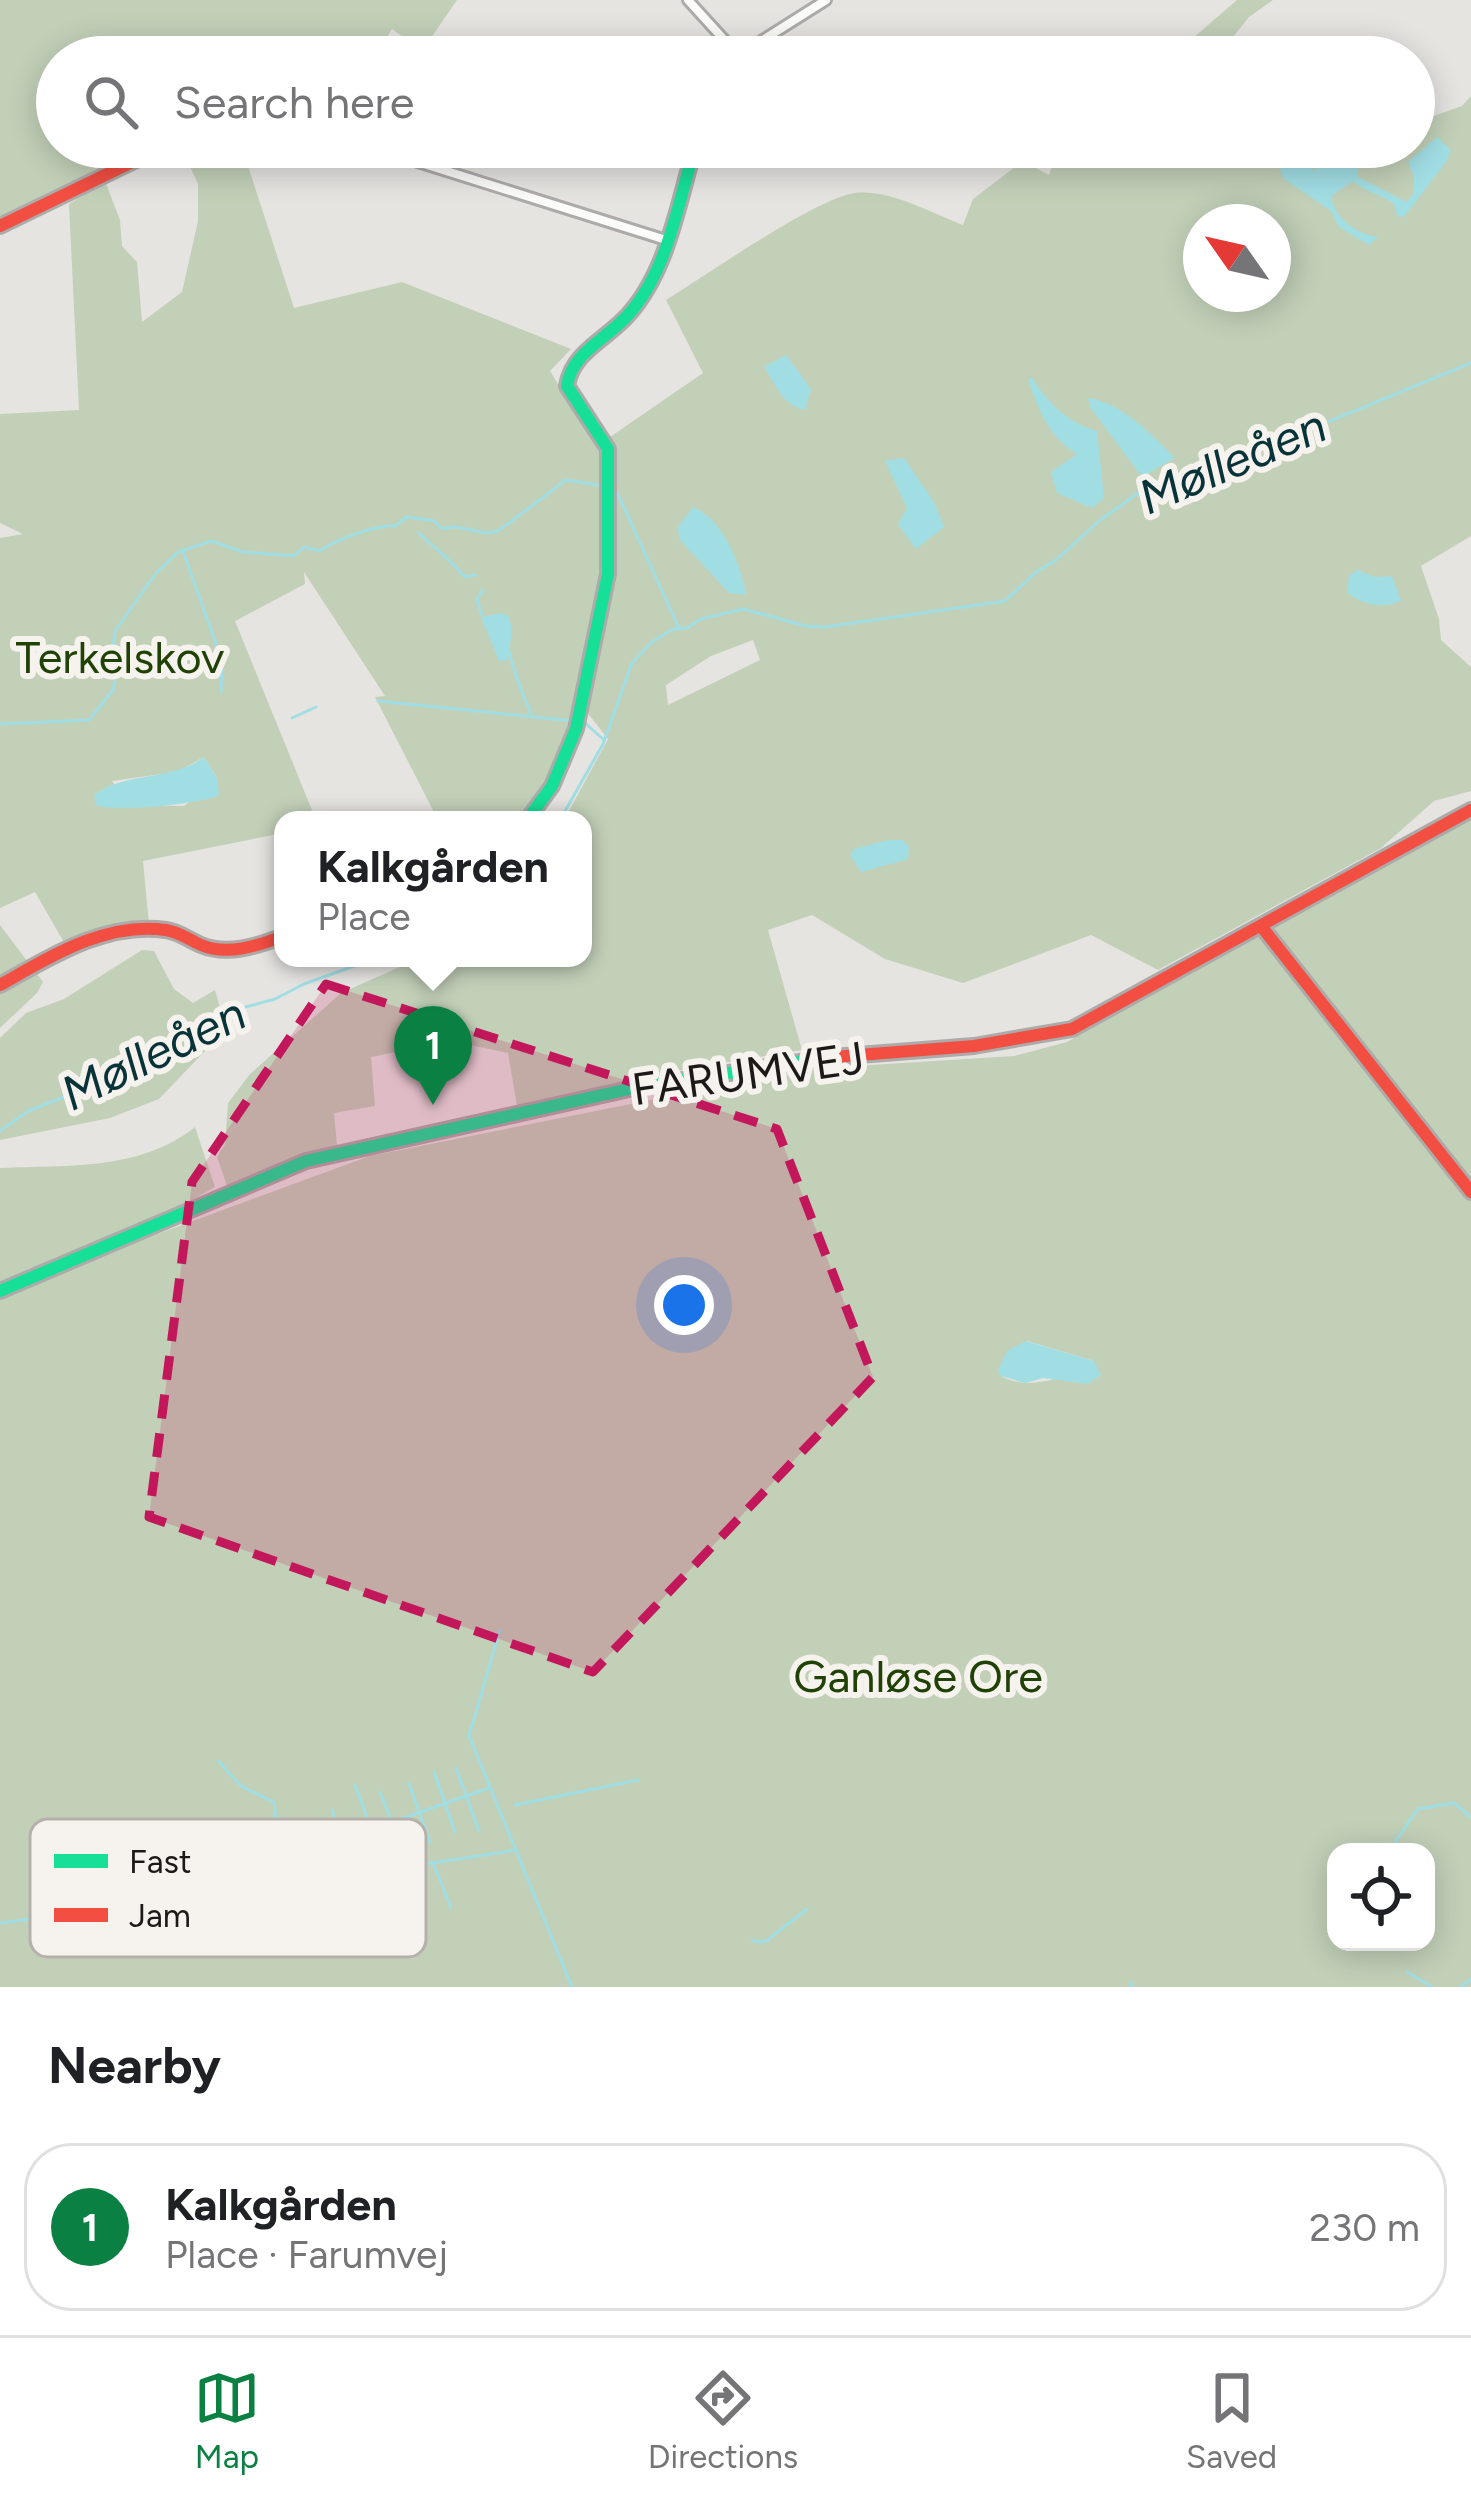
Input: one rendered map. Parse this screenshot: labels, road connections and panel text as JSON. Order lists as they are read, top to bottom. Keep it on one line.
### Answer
{"streets":{"street":["FARUMVEJ"]},"water":["Mølleåen"],"parks":["Terkelskov","Ganløse Ore"],"legend":["Fast","Jam"],"north":"top left","page":{"search":"Search here","popup":["Kalkgården","Place"],"pins":"1","heading":"Nearby","list":[{"mark":"1","name":"Kalkgården","note":"Place · Farumvej","value":"230 m"}],"nav":["Map","Directions","Saved"]}}
